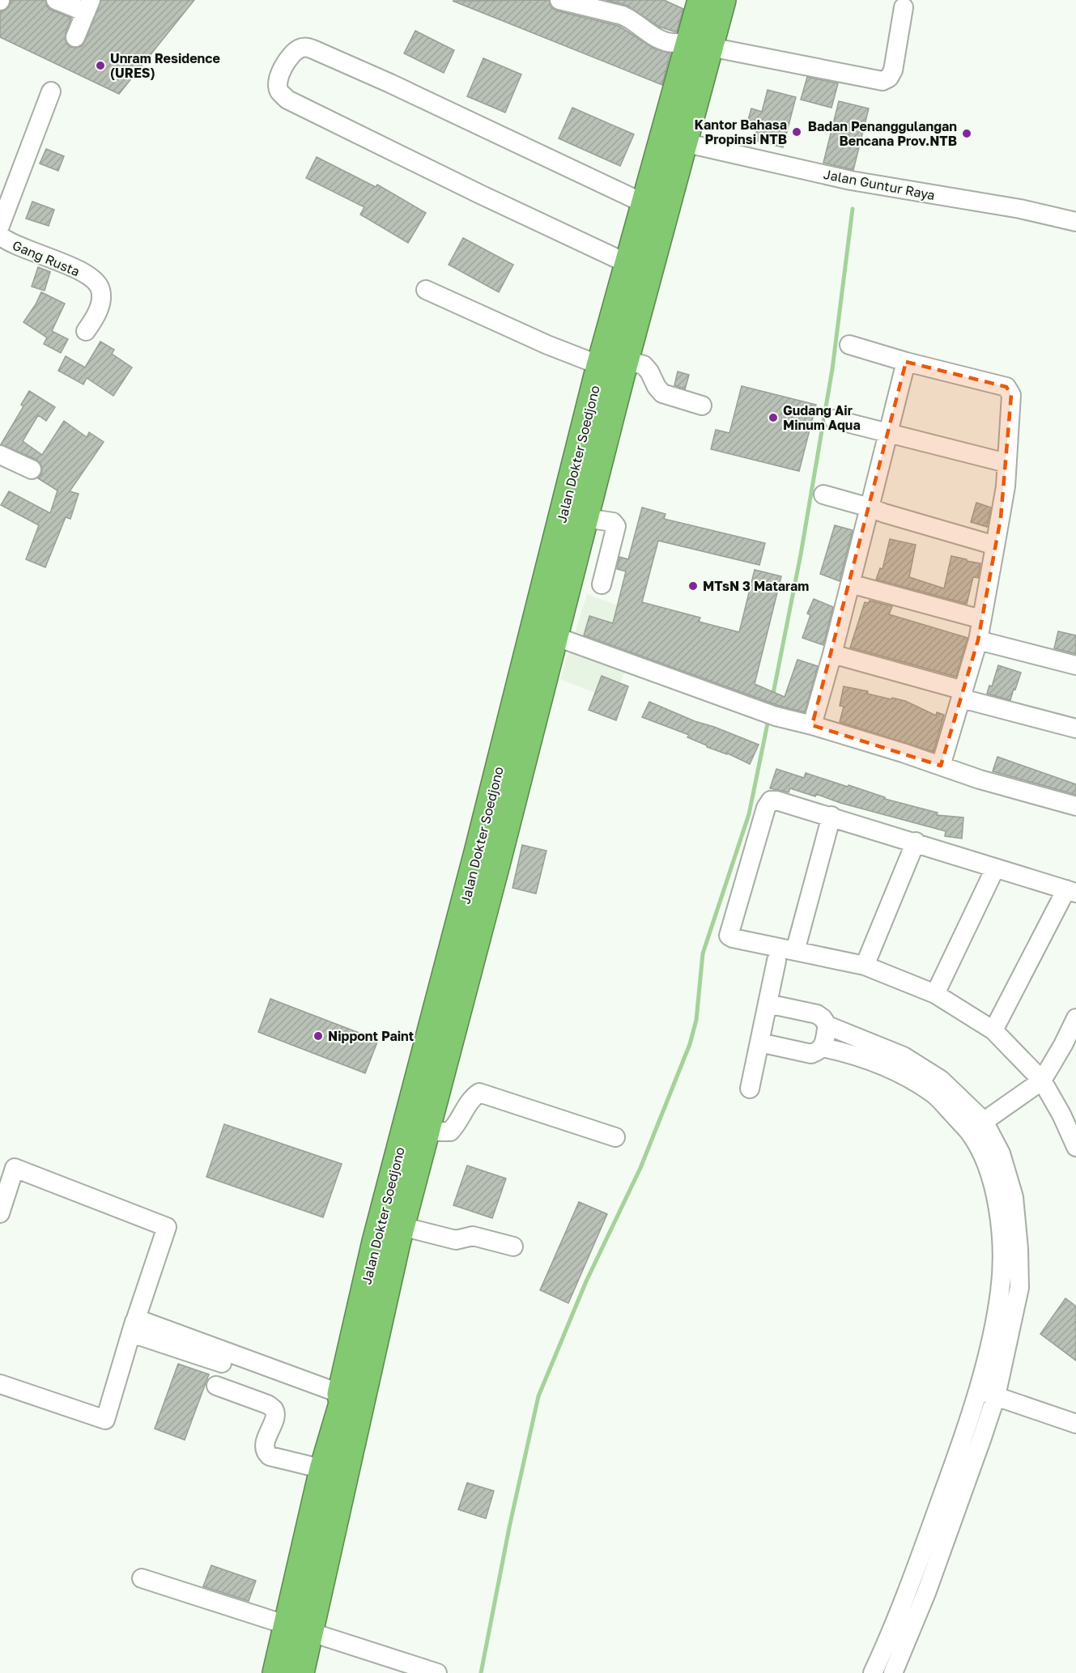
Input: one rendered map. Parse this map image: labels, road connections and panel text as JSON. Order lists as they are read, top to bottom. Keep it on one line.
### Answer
{"streets":{"highway":["Jalan Dokter Soedjono"],"street":["Jalan Guntur Raya","Gang Rusta"]},"crossings":[["Jalan Guntur Raya","Jalan Dokter Soedjono"]],"places":["Unram Residence (URES)","Kantor Bahasa Propinsi NTB","Badan Penanggulangan Bencana Prov.NTB","Gudang Air Minum Aqua","MTsN 3 Mataram","Nippont Paint"]}
